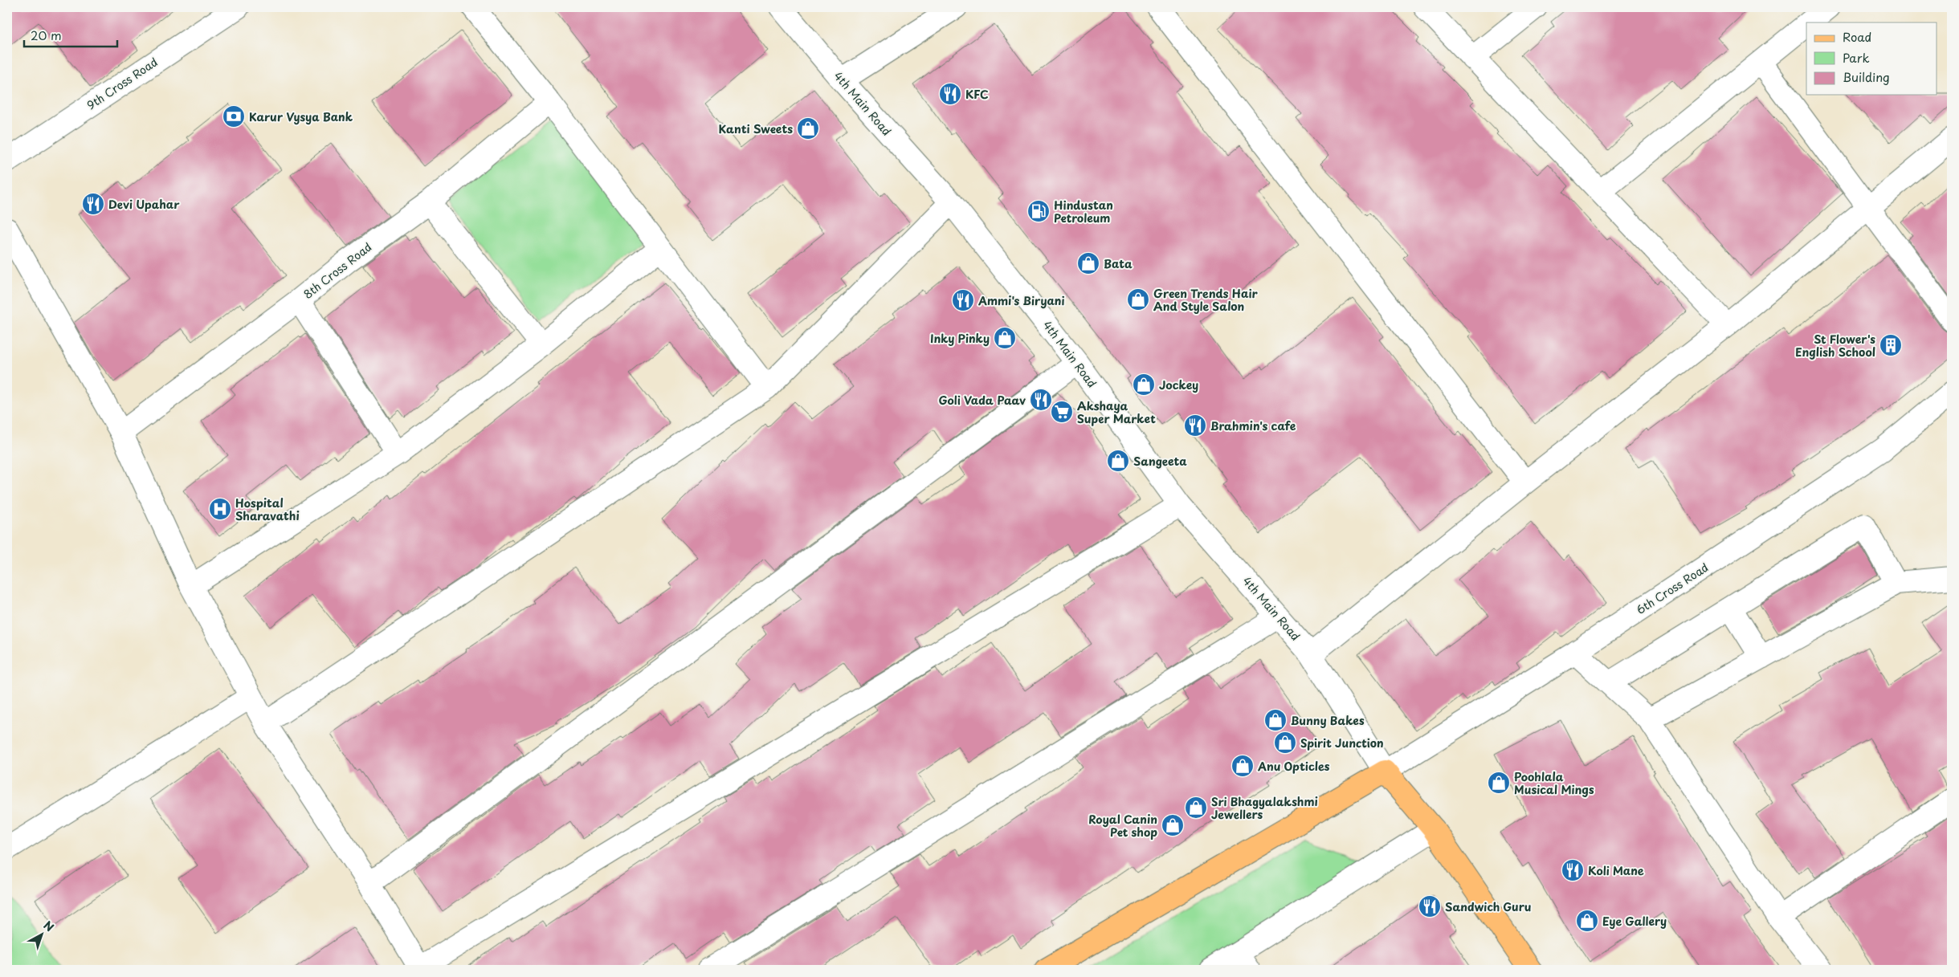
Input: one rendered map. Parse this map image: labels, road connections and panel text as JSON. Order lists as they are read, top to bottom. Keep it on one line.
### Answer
{"streets":{"street":["9th Cross Road","4th Main Road","8th Cross Road","6th Cross Road"]},"crossings":[["4th Main Road","6th Cross Road"]],"places":{"restaurant":["KFC","Devi Upahar","Ammi's Biryani","Goli Vada Paav","Brahmin's cafe","Koli Mane","Sandwich Guru"],"bank":["Karur Vysya Bank"],"shop":["Kanti Sweets","Bata","Green Trends Hair And Style Salon","Inky Pinky","Jockey","Sangeeta","Bunny Bakes","Spirit Junction","Anu Opticles","Poohlala Musical Mings","Sri Bhagyalakshmi Jewellers","Royal Canin Pet shop","Eye Gallery"],"fuel station":["Hindustan Petroleum"],"building":["St Flower's English School"],"supermarket":["Akshaya Super Market"],"hospital":["Hospital Sharavathi"]},"legend":["Road","Park","Building"],"scale_bar":"20 m","north":"top right"}
